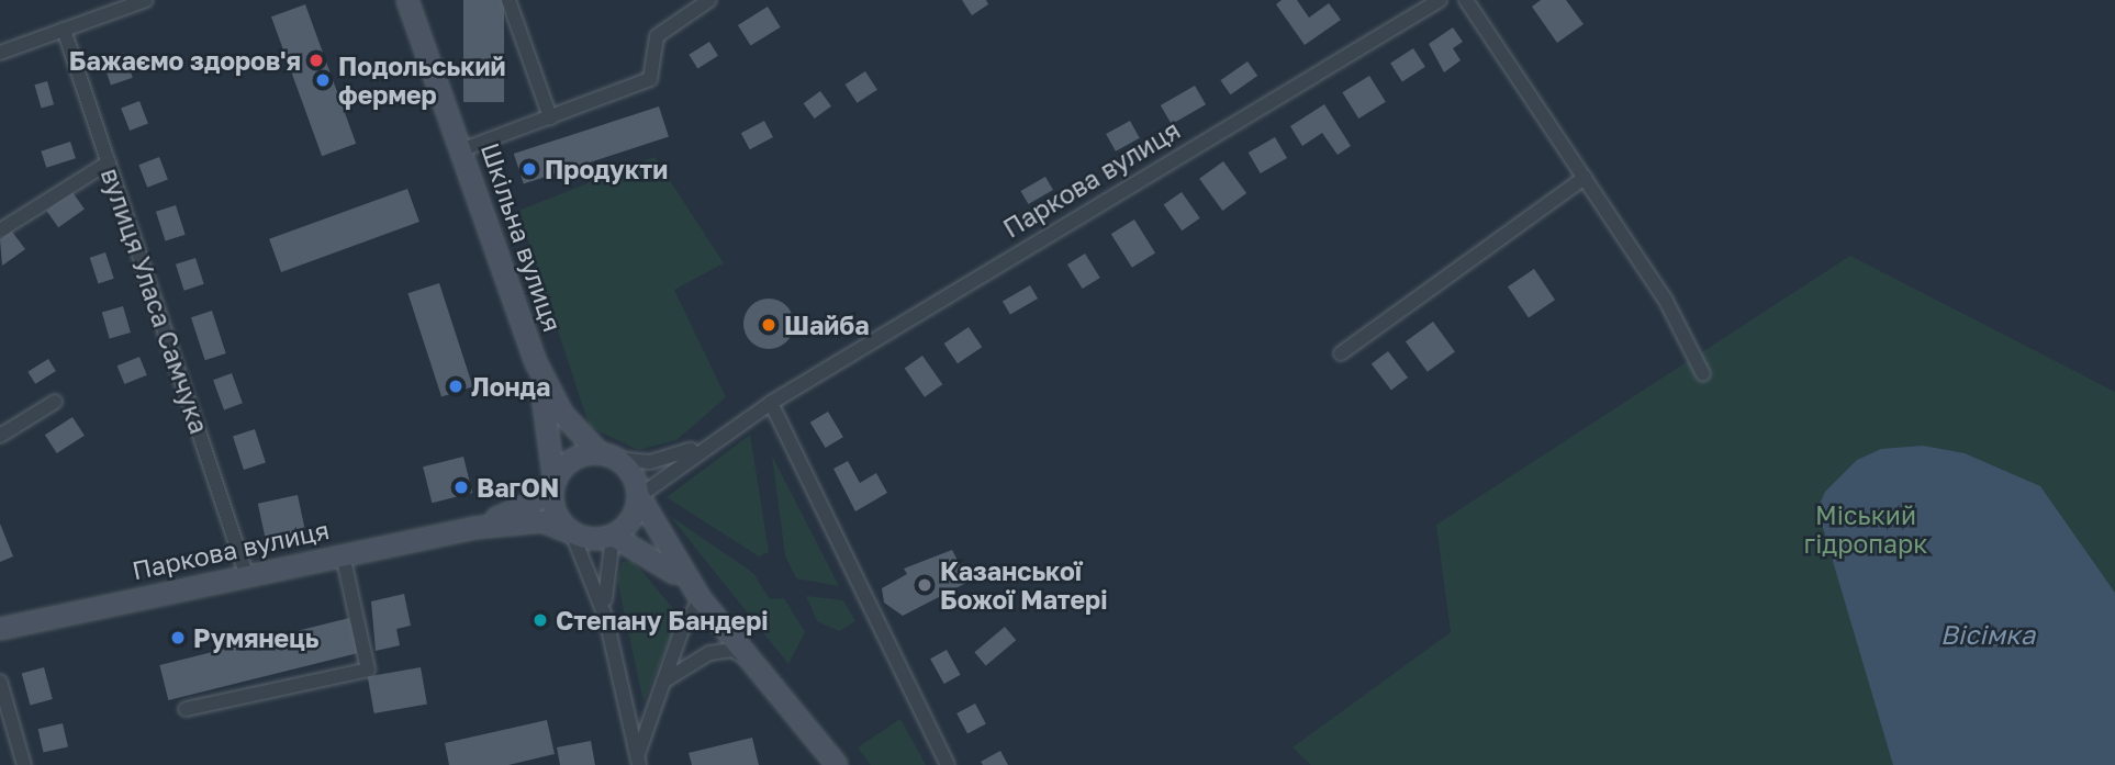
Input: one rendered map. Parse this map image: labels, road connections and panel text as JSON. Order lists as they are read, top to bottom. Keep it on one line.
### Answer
{"streets":{"main road":["Паркова вулиця","Шкільна вулиця"],"street":["вулиця Уласа Самчука"]},"crossings":[["Паркова вулиця","Шкільна вулиця"],["Паркова вулиця","вулиця Уласа Самчука"]],"water":["Вісімка"],"parks":["Міський гідропарк"],"places":["Бажаємо здоров'я","Подольський фермер","Продукти","Шайба","Лонда","ВагON","Казанської Божої Матері","Степану Бандері","Румянець"]}
